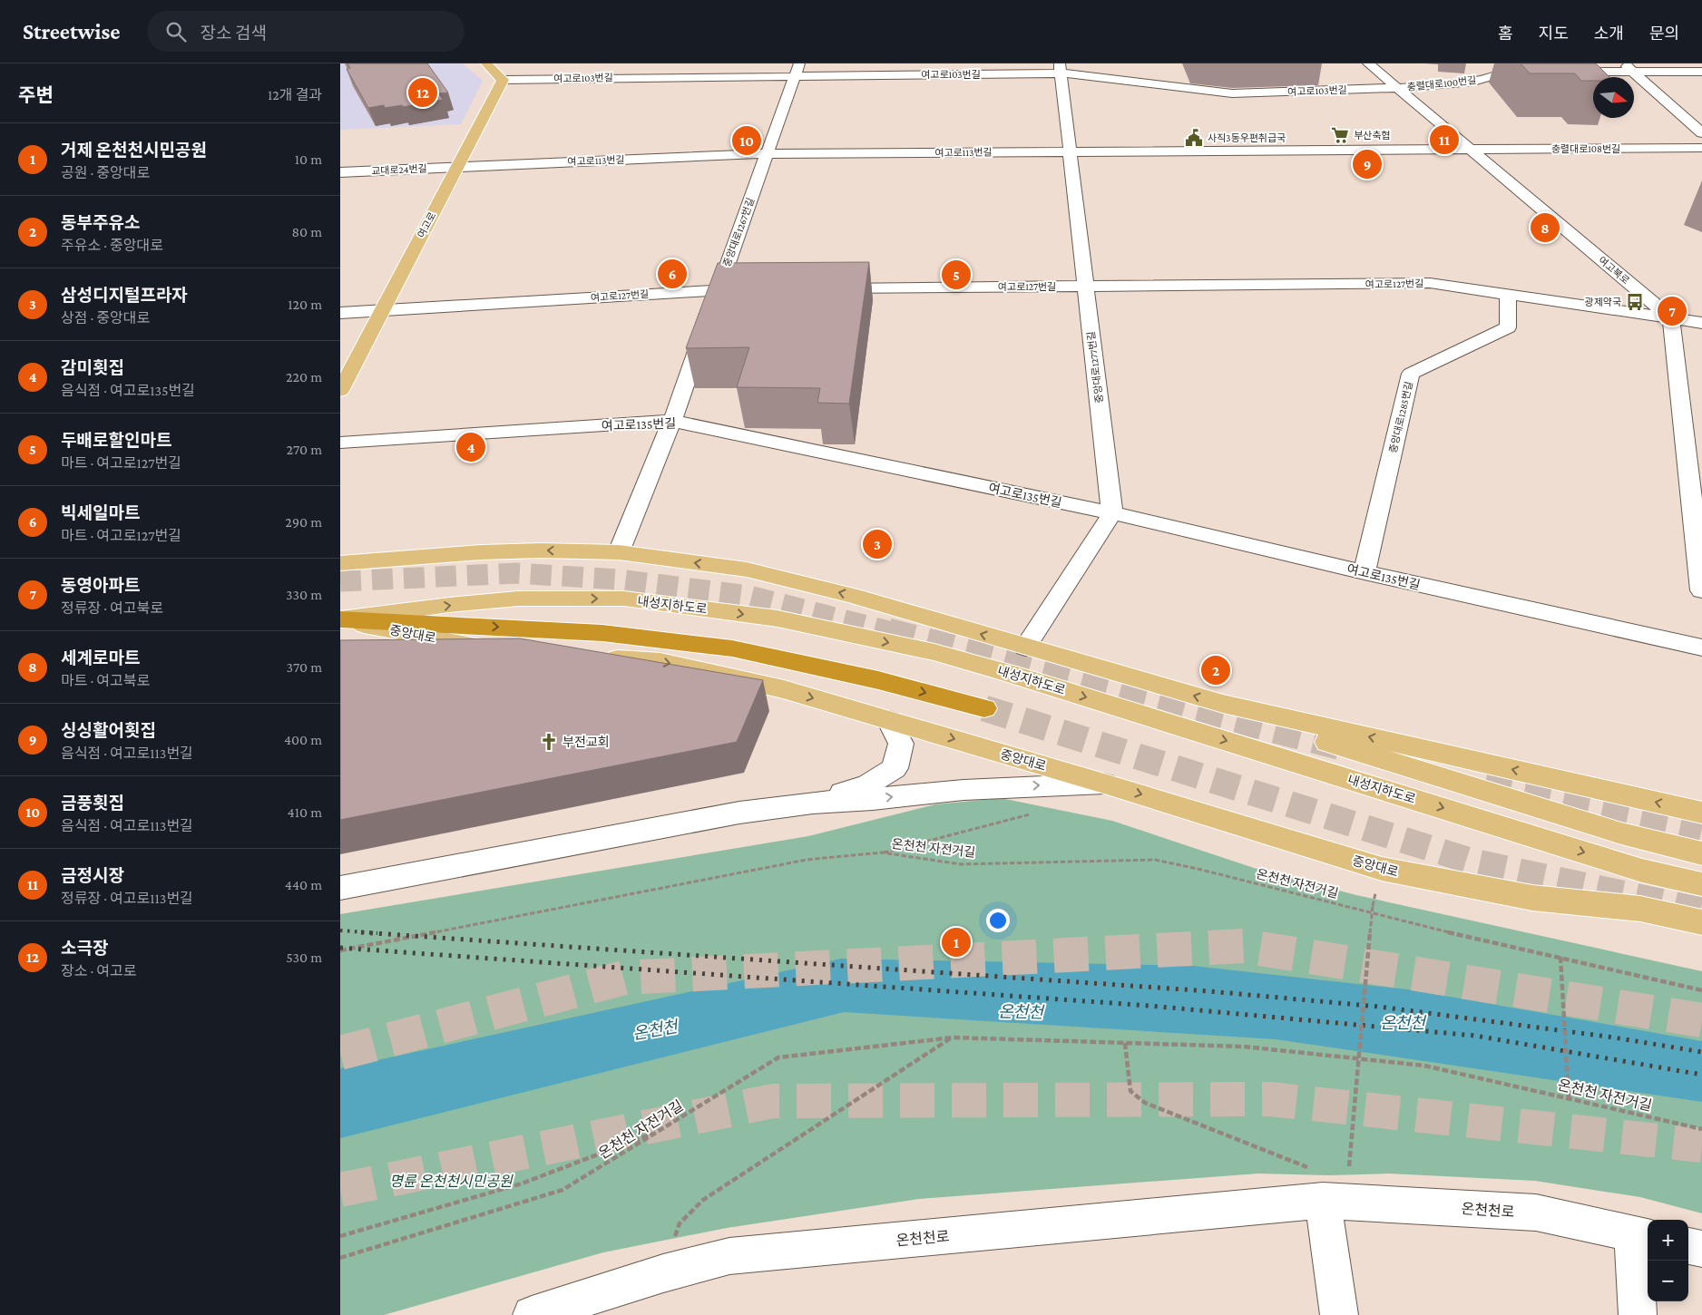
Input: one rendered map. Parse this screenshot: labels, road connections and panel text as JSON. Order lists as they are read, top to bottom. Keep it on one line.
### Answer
{"streets":{"main road":["여고로","내성지하도로","중앙대로"],"street":["여고로103번길","충렬대로100번길","충렬대로108번길","여고로113번길","교대로24번길","중앙대로1267번길","여고북로","여고로127번길","중앙대로1277번길","중앙대로1285번길","여고로135번길","온천천로"],"path":["온천천 자전거길"]},"crossings":[["여고로103번길","충렬대로100번길"],["여고로103번길","여고로"],["여고로103번길","중앙대로1267번길"],["여고로103번길","여고북로"],["여고로103번길","중앙대로1277번길"],["충렬대로100번길","여고북로"],["충렬대로108번길","여고로113번길"],["충렬대로108번길","여고북로"],["여고로113번길","교대로24번길"],["여고로113번길","여고로"],["여고로113번길","중앙대로1267번길"],["여고로113번길","여고북로"],["여고로113번길","중앙대로1277번길"],["교대로24번길","여고로"],["여고로","여고로127번길"],["중앙대로1267번길","여고로127번길"],["중앙대로1267번길","여고로135번길"],["여고북로","여고로127번길"],["여고로127번길","중앙대로1277번길"],["여고로127번길","중앙대로1285번길"],["중앙대로1277번길","여고로135번길"],["중앙대로1285번길","여고로135번길"],["내성지하도로","중앙대로"]],"water":["온천천"],"parks":["명륜 온천천시민공원"],"places":{"supermarket":["부산축협"],"public building":["사직3동우편취급국"],"bus stop":["광제약국"],"church":["부전교회"]},"north":"right","page":{"header":"Streetwise","search":"장소 검색","nav":["홈","지도","소개","문의"],"heading":["주변","12개 결과"],"pins":["12","11","10","9","8","6","5","7","4","3","2","1"],"list":[{"mark":"1","name":"거제 온천천시민공원","note":"공원 · 중앙대로","value":"10 m"},{"mark":"2","name":"동부주유소","note":"주유소 · 중앙대로","value":"80 m"},{"mark":"3","name":"삼성디지털프라자","note":"상점 · 중앙대로","value":"120 m"},{"mark":"4","name":"감미횟집","note":"음식점 · 여고로135번길","value":"220 m"},{"mark":"5","name":"두배로할인마트","note":"마트 · 여고로127번길","value":"270 m"},{"mark":"6","name":"빅세일마트","note":"마트 · 여고로127번길","value":"290 m"},{"mark":"7","name":"동영아파트","note":"정류장 · 여고북로","value":"330 m"},{"mark":"8","name":"세계로마트","note":"마트 · 여고북로","value":"370 m"},{"mark":"9","name":"싱싱활어횟집","note":"음식점 · 여고로113번길","value":"400 m"},{"mark":"10","name":"금풍횟집","note":"음식점 · 여고로113번길","value":"410 m"},{"mark":"11","name":"금정시장","note":"정류장 · 여고로113번길","value":"440 m"},{"mark":"12","name":"소극장","note":"장소 · 여고로","value":"530 m"}],"map_buttons":["+","−"]}}
